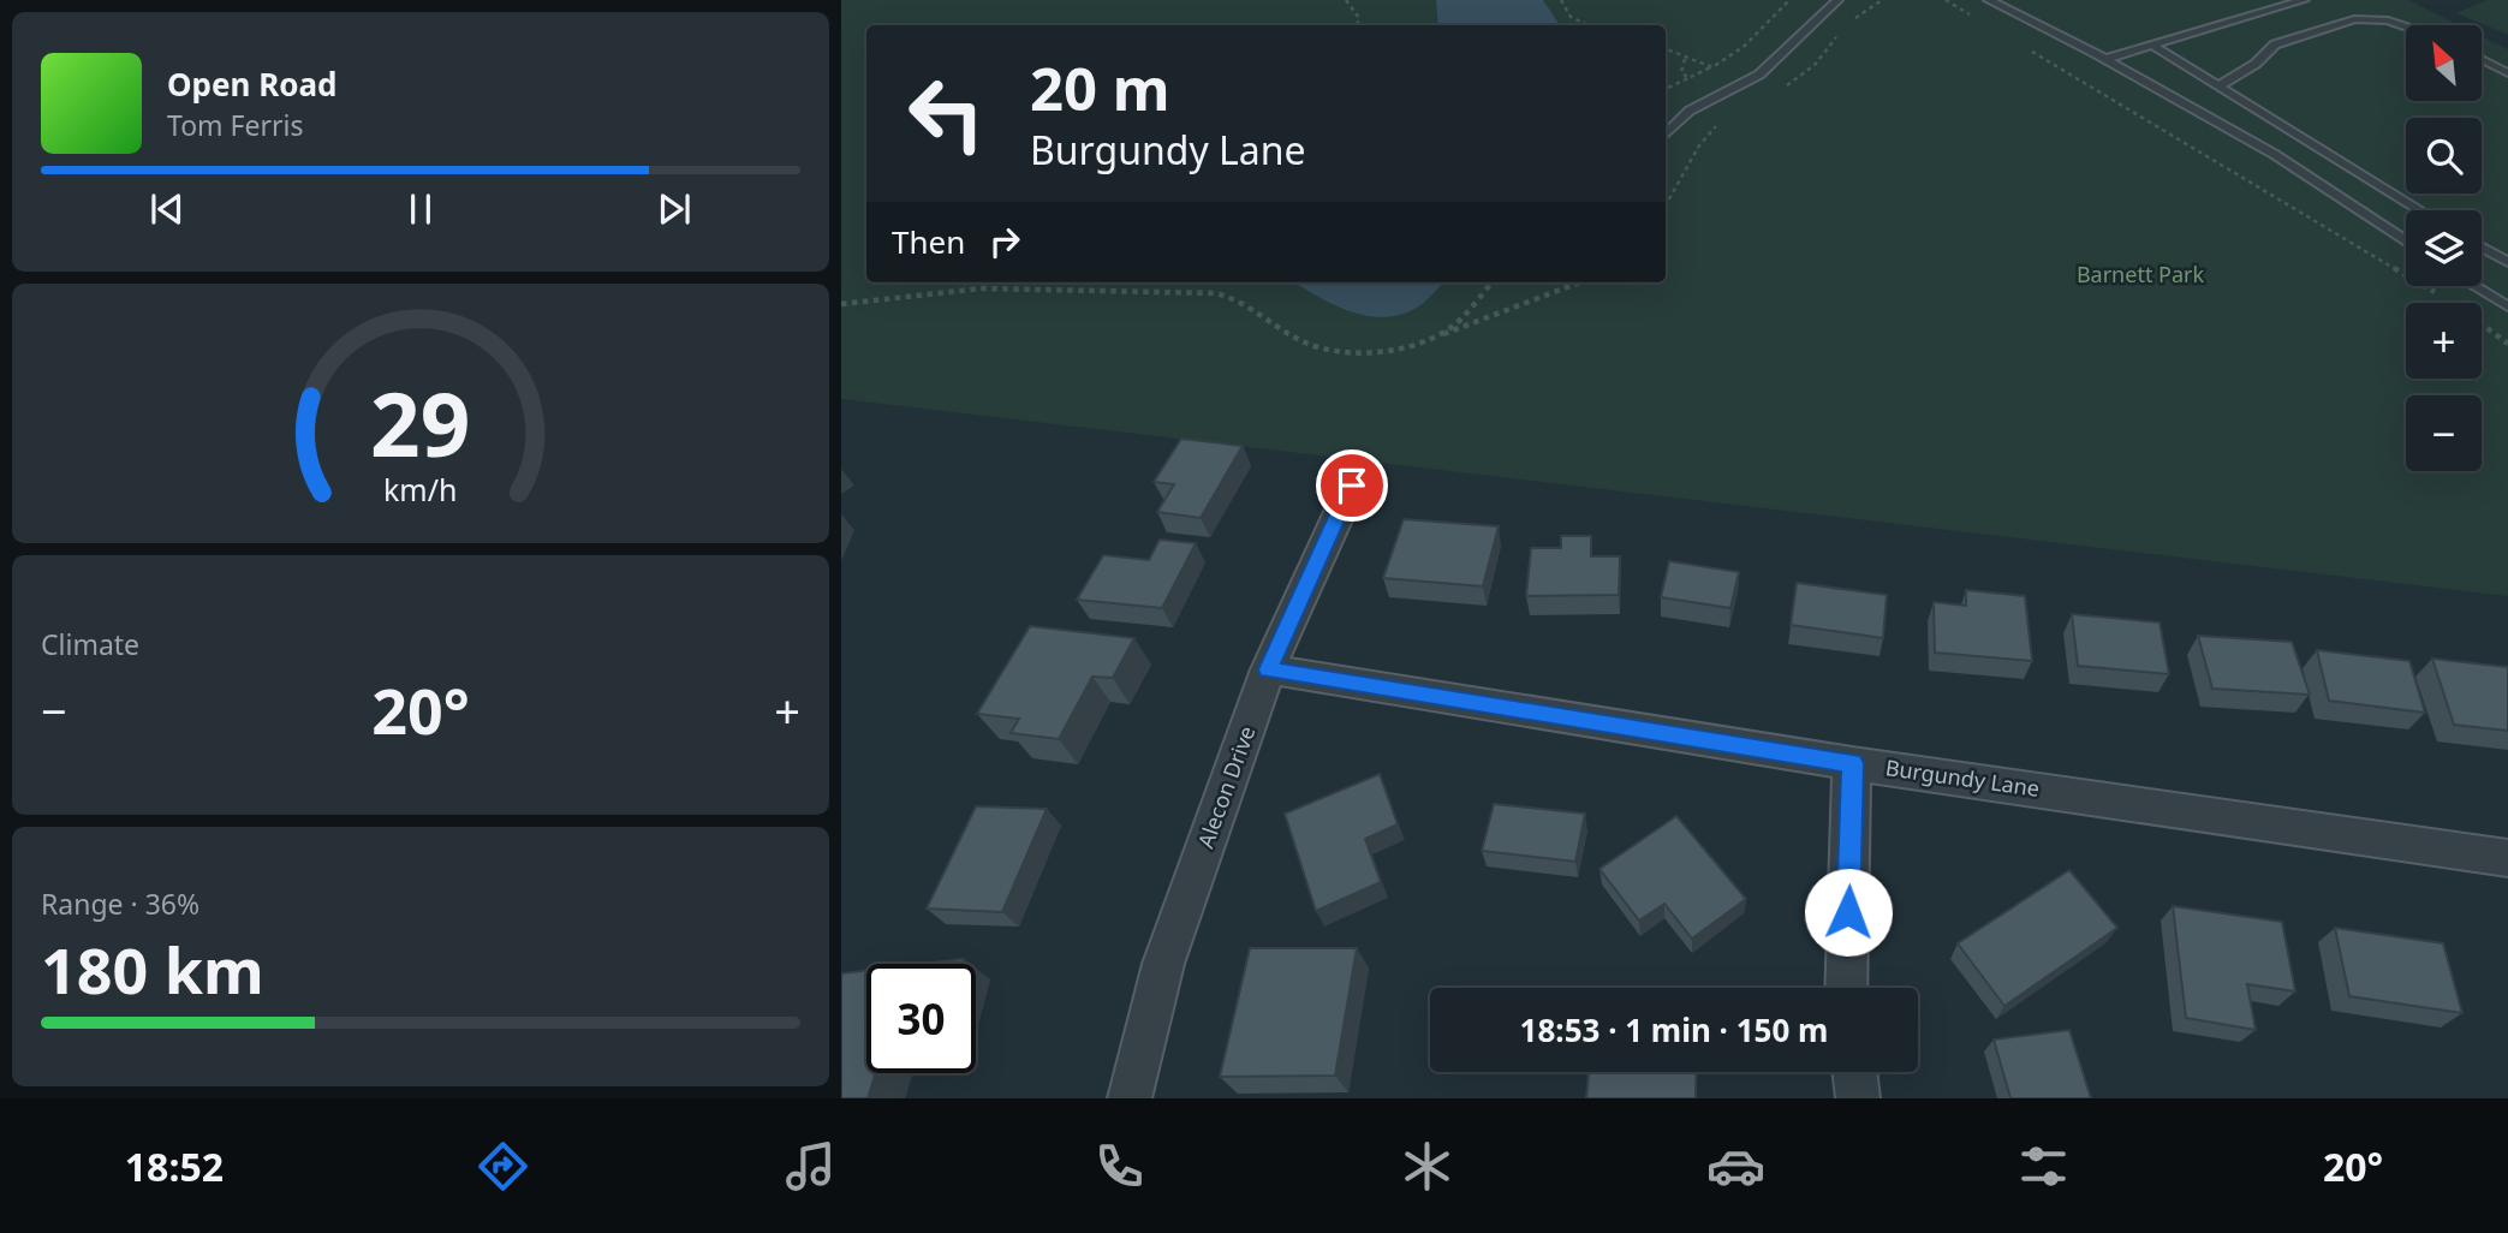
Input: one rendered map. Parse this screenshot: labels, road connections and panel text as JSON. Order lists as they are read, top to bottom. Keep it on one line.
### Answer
{"streets":{"street":["Burgundy Lane","Alecon Drive"]},"crossings":[["Burgundy Lane","Alecon Drive"]],"parks":["Barnett Park"],"north":"top left","page":{"map_buttons":["+","−"],"turn":["20 m","Burgundy Lane"],"song":["Open Road","Tom Ferris"],"then":"Then","tile":["Climate",["Range · 36%","180 km"]],"heat":["−","20°","+"],"limit":"30","trip":"18:53 · 1 min · 150 m","tabs":["18:52","20°"],"gauge":["29","km/h"]}}
